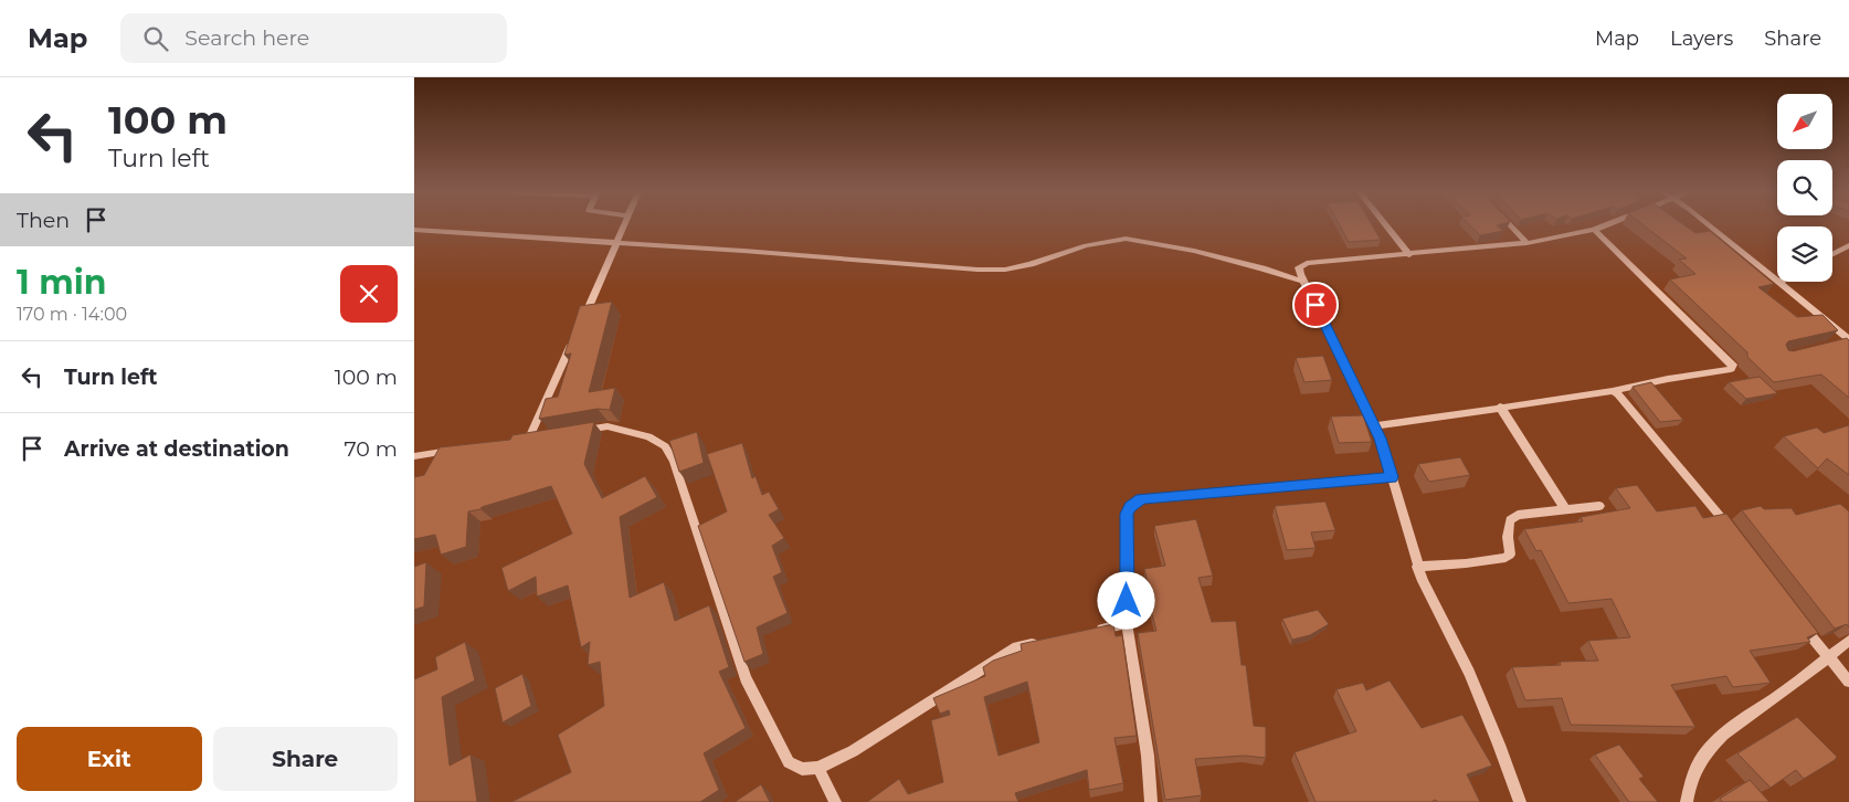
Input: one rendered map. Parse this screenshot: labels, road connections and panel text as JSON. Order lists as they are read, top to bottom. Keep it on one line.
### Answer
{"north":"bottom left","page":{"header":"Map","search":"Search here","nav":["Map","Layers","Share"],"turn":["100 m","Turn left"],"then":"Then","heading":["1 min","170 m · 14:00"],"list":[{"name":"Turn left","value":"100 m"},{"name":"Arrive at destination","value":"70 m"}],"buttons":["Exit","Share"]}}
